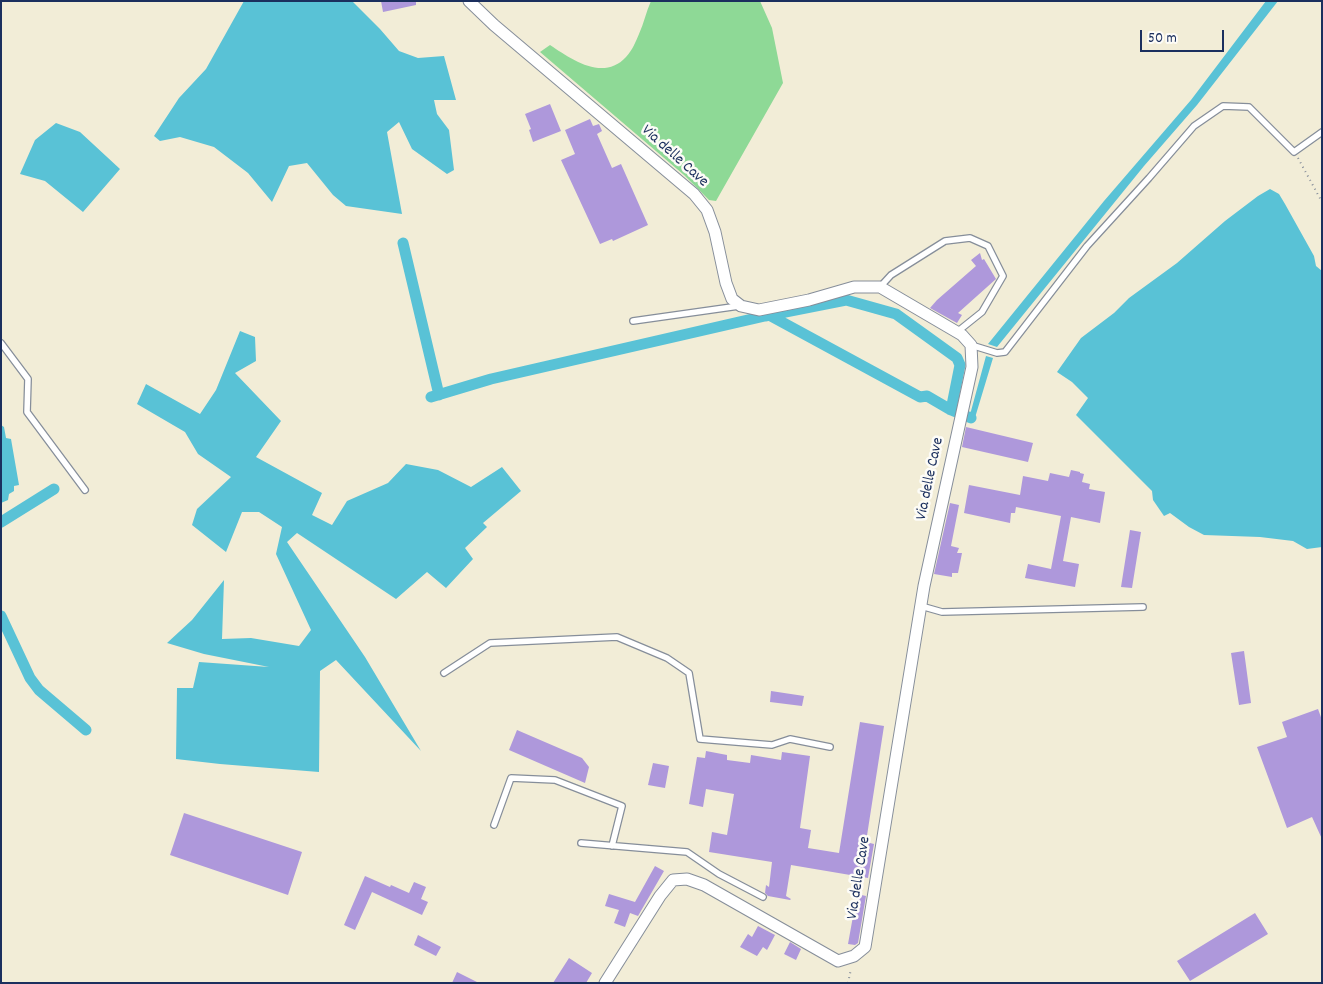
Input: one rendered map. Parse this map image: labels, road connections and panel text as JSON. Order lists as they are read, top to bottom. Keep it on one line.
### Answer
{"streets":{"street":["Via delle Cave"]},"scale_bar":"50 m"}
